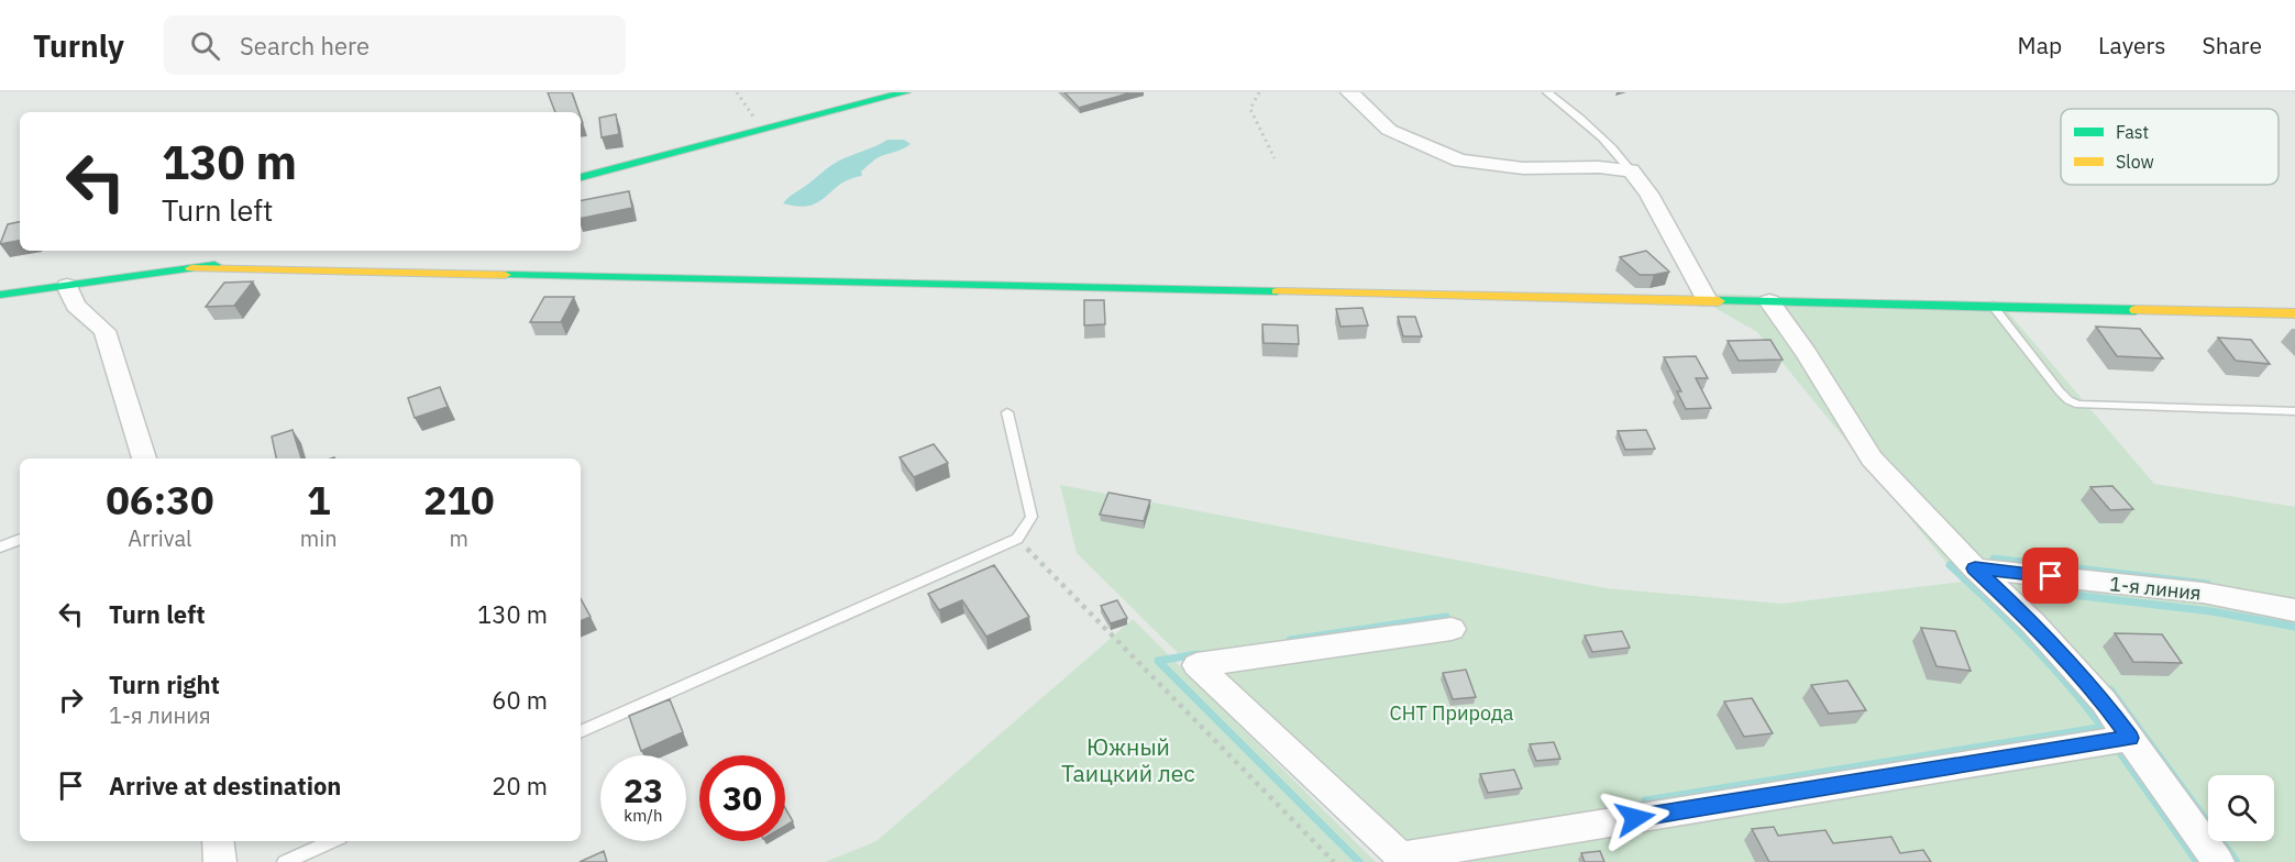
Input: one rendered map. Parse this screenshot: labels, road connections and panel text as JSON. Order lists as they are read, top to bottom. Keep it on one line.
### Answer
{"streets":{"street":["1-я линия"]},"parks":["СНТ Природа","Южный Таицкий лес"],"legend":["Fast","Slow"],"page":{"header":"Turnly","search":"Search here","nav":["Map","Layers","Share"],"turn":["130 m","Turn left"],"eta":["06:30","Arrival","1","min","210","m"],"list":[{"name":"Turn left","value":"130 m"},{"name":"Turn right","note":"1-я линия","value":"60 m"},{"name":"Arrive at destination","value":"20 m"}],"speed":"23 km/h","limit":"30"}}
